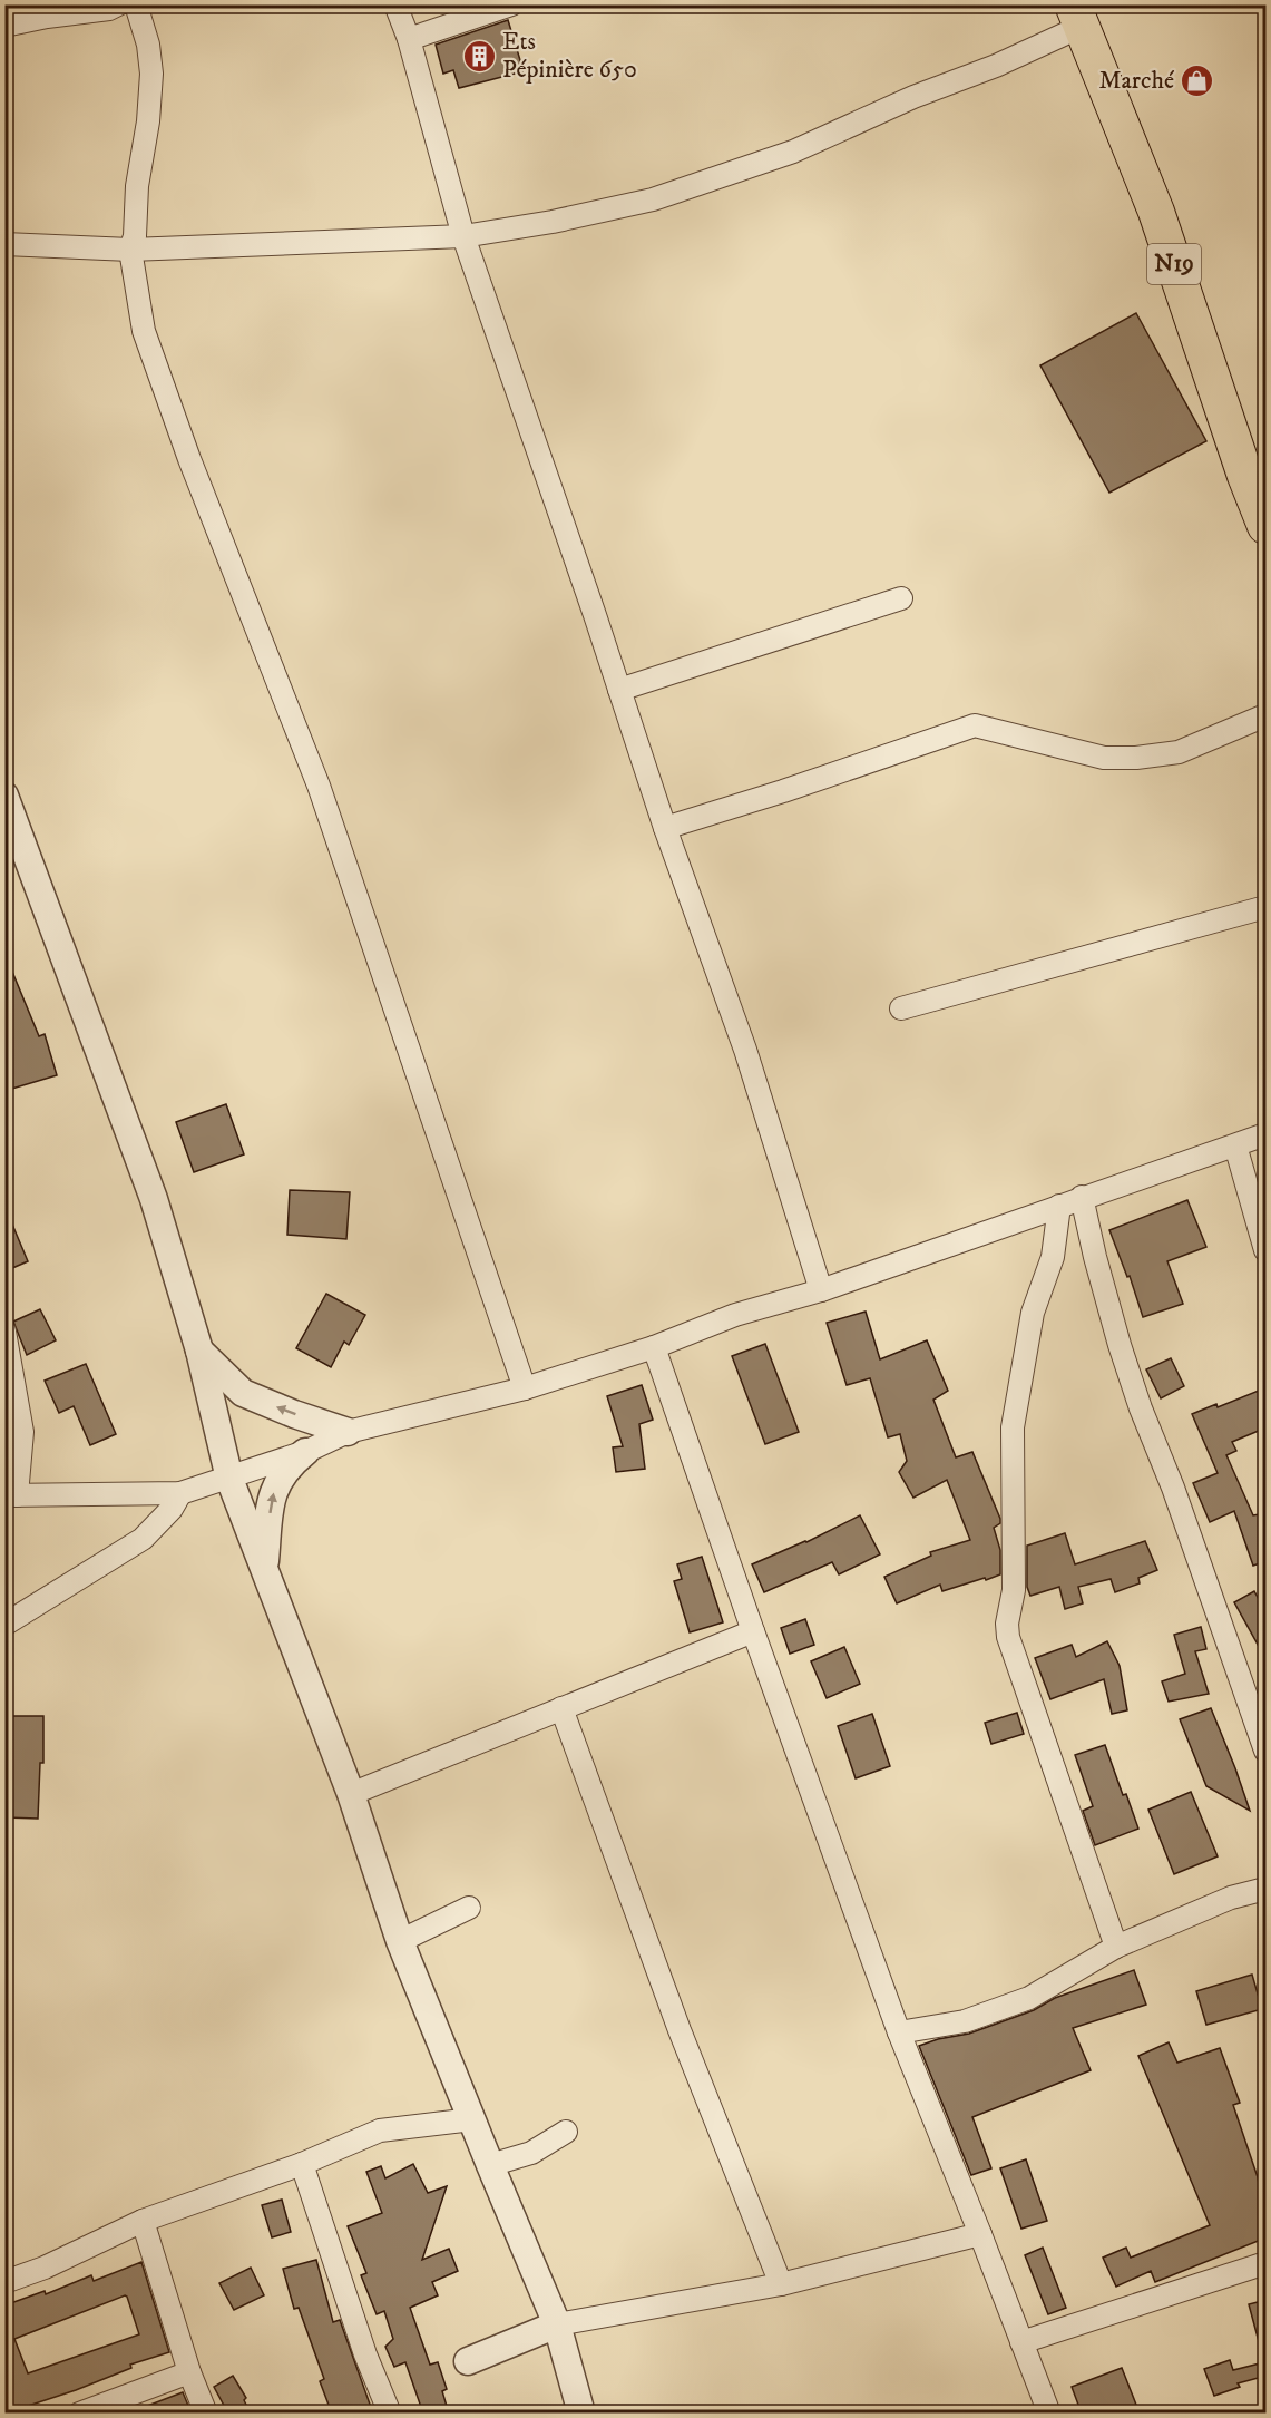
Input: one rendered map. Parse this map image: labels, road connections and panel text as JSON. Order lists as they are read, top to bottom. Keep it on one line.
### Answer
{"streets":{"highway":["N19"]},"places":{"building":["Ets Pépinière 650"],"shop":["Marché"]}}
